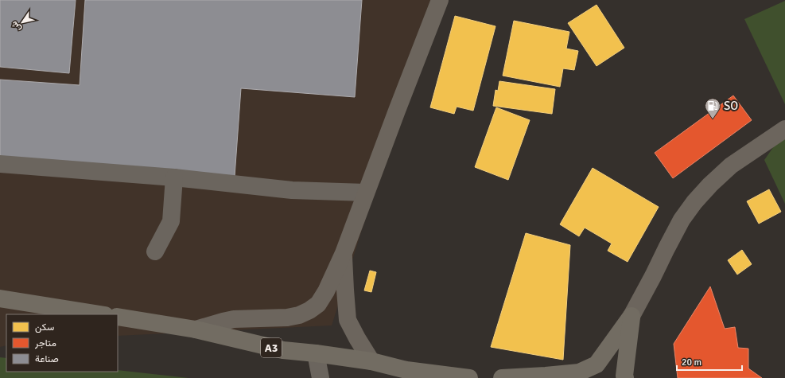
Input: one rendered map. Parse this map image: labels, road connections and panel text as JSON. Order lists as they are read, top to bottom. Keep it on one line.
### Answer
{"streets":{"highway":["A3"]},"places":{"fuel station":["SO"]},"legend":["سكن","متاجر","صناعة"],"scale_bar":"20 m","north":"bottom left"}
